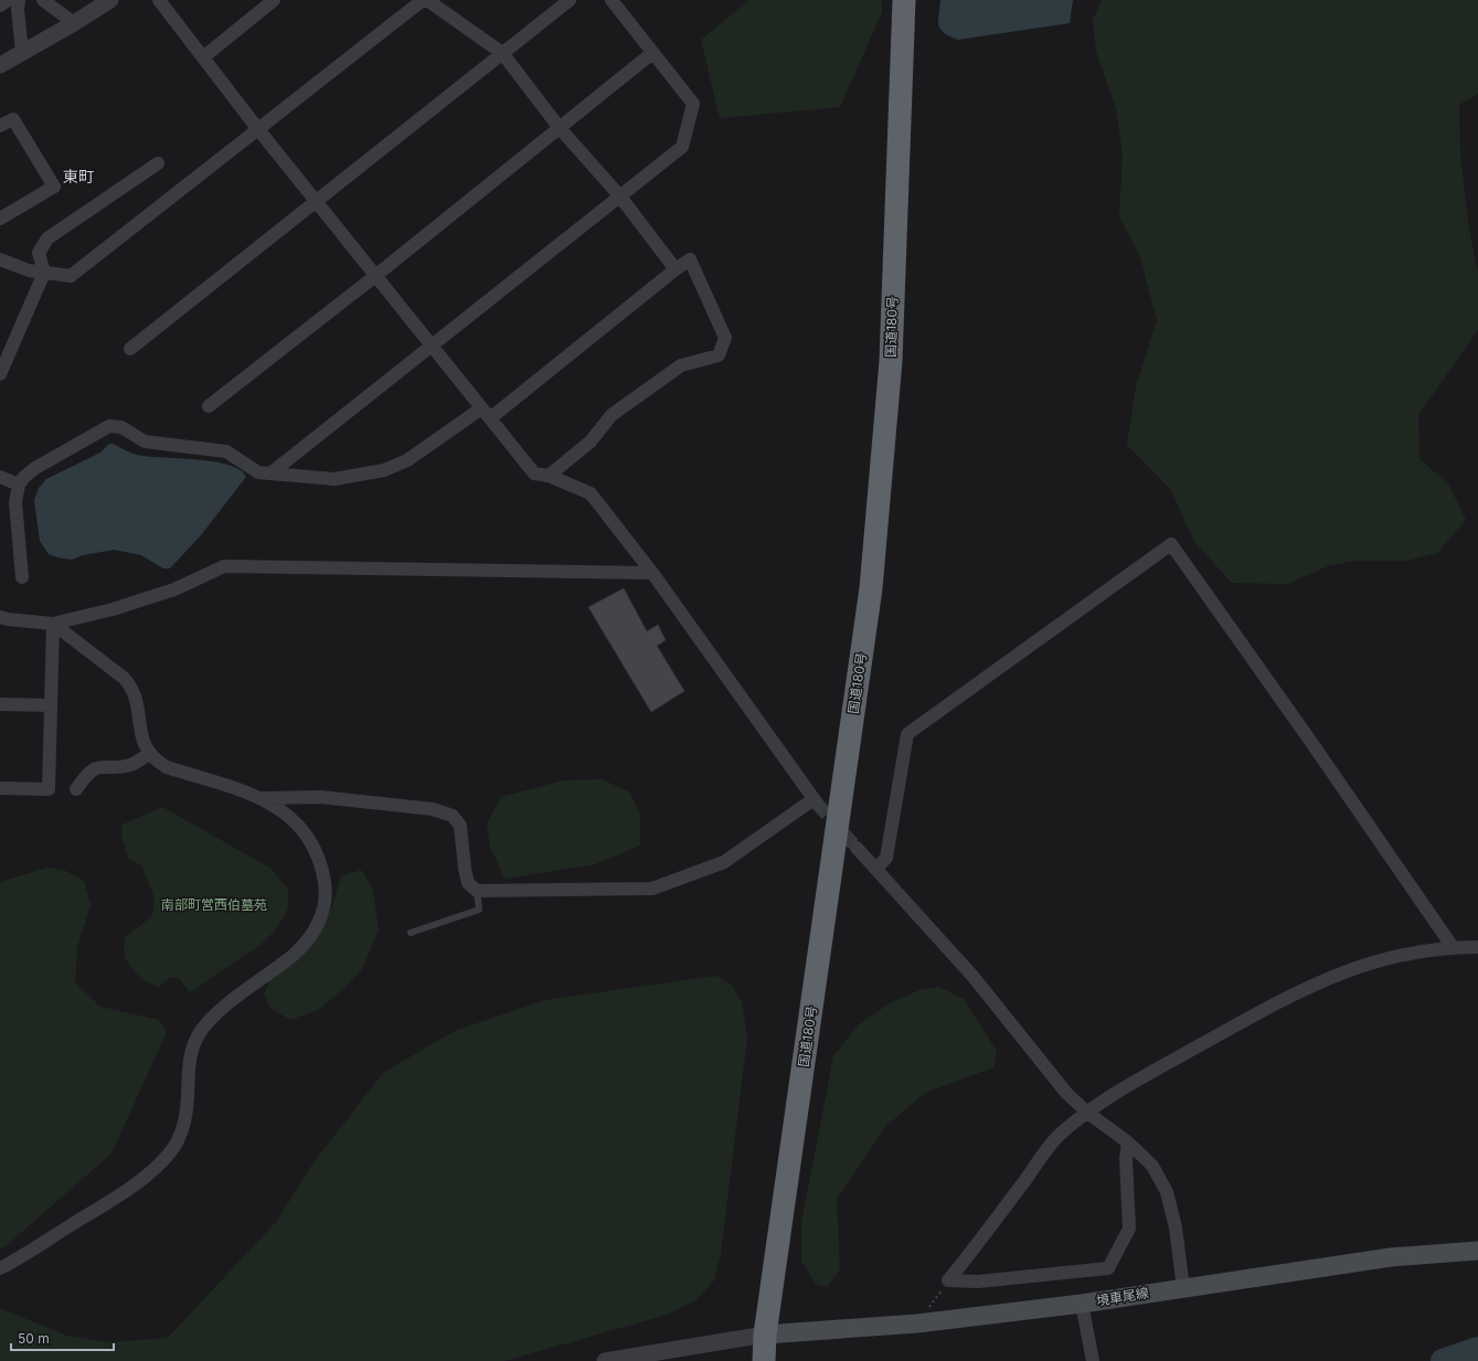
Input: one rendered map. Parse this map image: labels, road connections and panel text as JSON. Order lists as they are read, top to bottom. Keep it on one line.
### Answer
{"streets":{"highway":["国道180号"],"main road":["境車尾線"]},"crossings":[["国道180号","境車尾線"]],"districts":["東町"],"parks":["南部町営西伯墓苑"],"scale_bar":"50 m"}
